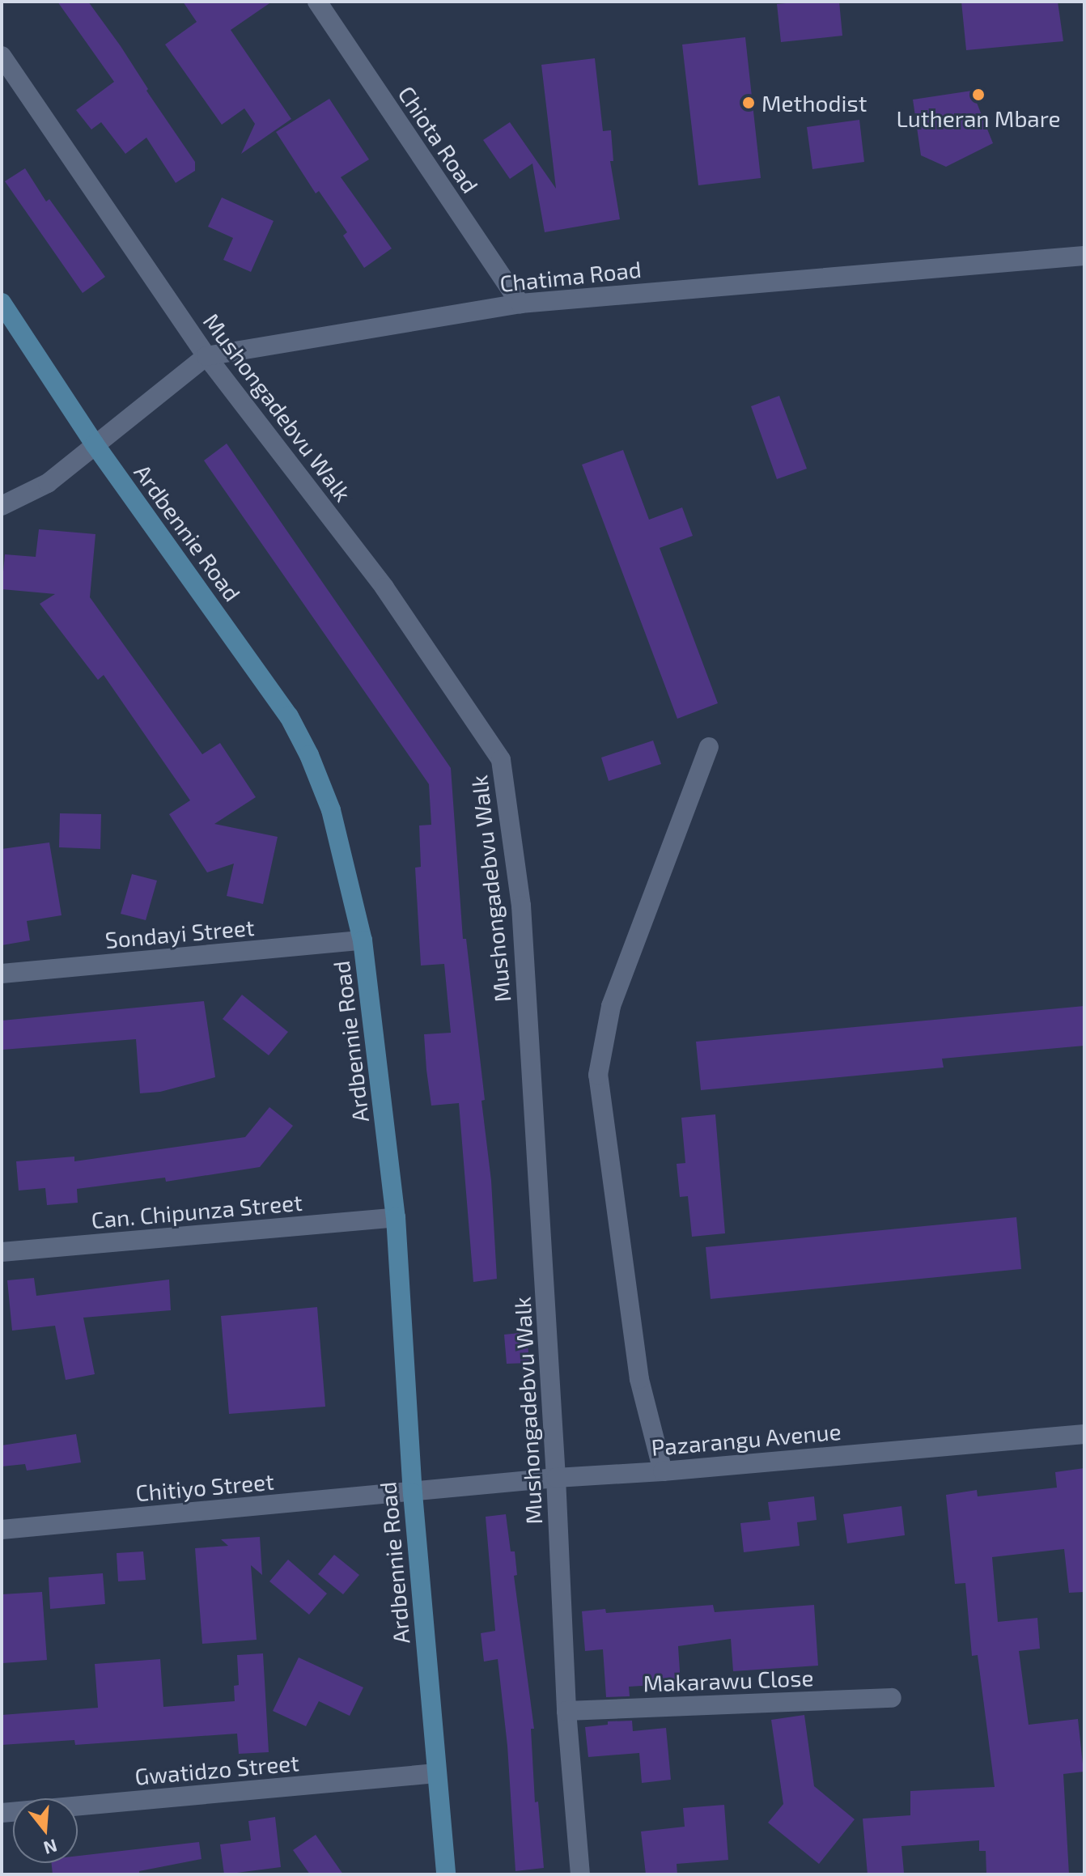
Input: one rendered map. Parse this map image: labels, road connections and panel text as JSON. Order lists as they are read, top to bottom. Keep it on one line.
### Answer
{"streets":{"main road":["Ardbennie Road"],"street":["Chiota Road","Chatima Road","Mushongadebvu Walk","Sondayi Street","Can. Chipunza Street","Pazarangu Avenue","Chitiyo Street","Makarawu Close","Gwatidzo Street"]},"crossings":[["Chiota Road","Chatima Road"],["Chatima Road","Mushongadebvu Walk"],["Chatima Road","Ardbennie Road"],["Mushongadebvu Walk","Pazarangu Avenue"],["Mushongadebvu Walk","Makarawu Close"],["Ardbennie Road","Sondayi Street"],["Ardbennie Road","Can. Chipunza Street"],["Ardbennie Road","Pazarangu Avenue"],["Ardbennie Road","Chitiyo Street"],["Ardbennie Road","Gwatidzo Street"],["Pazarangu Avenue","Chitiyo Street"]],"places":["Lutheran Mbare","Methodist"],"north":"bottom"}
